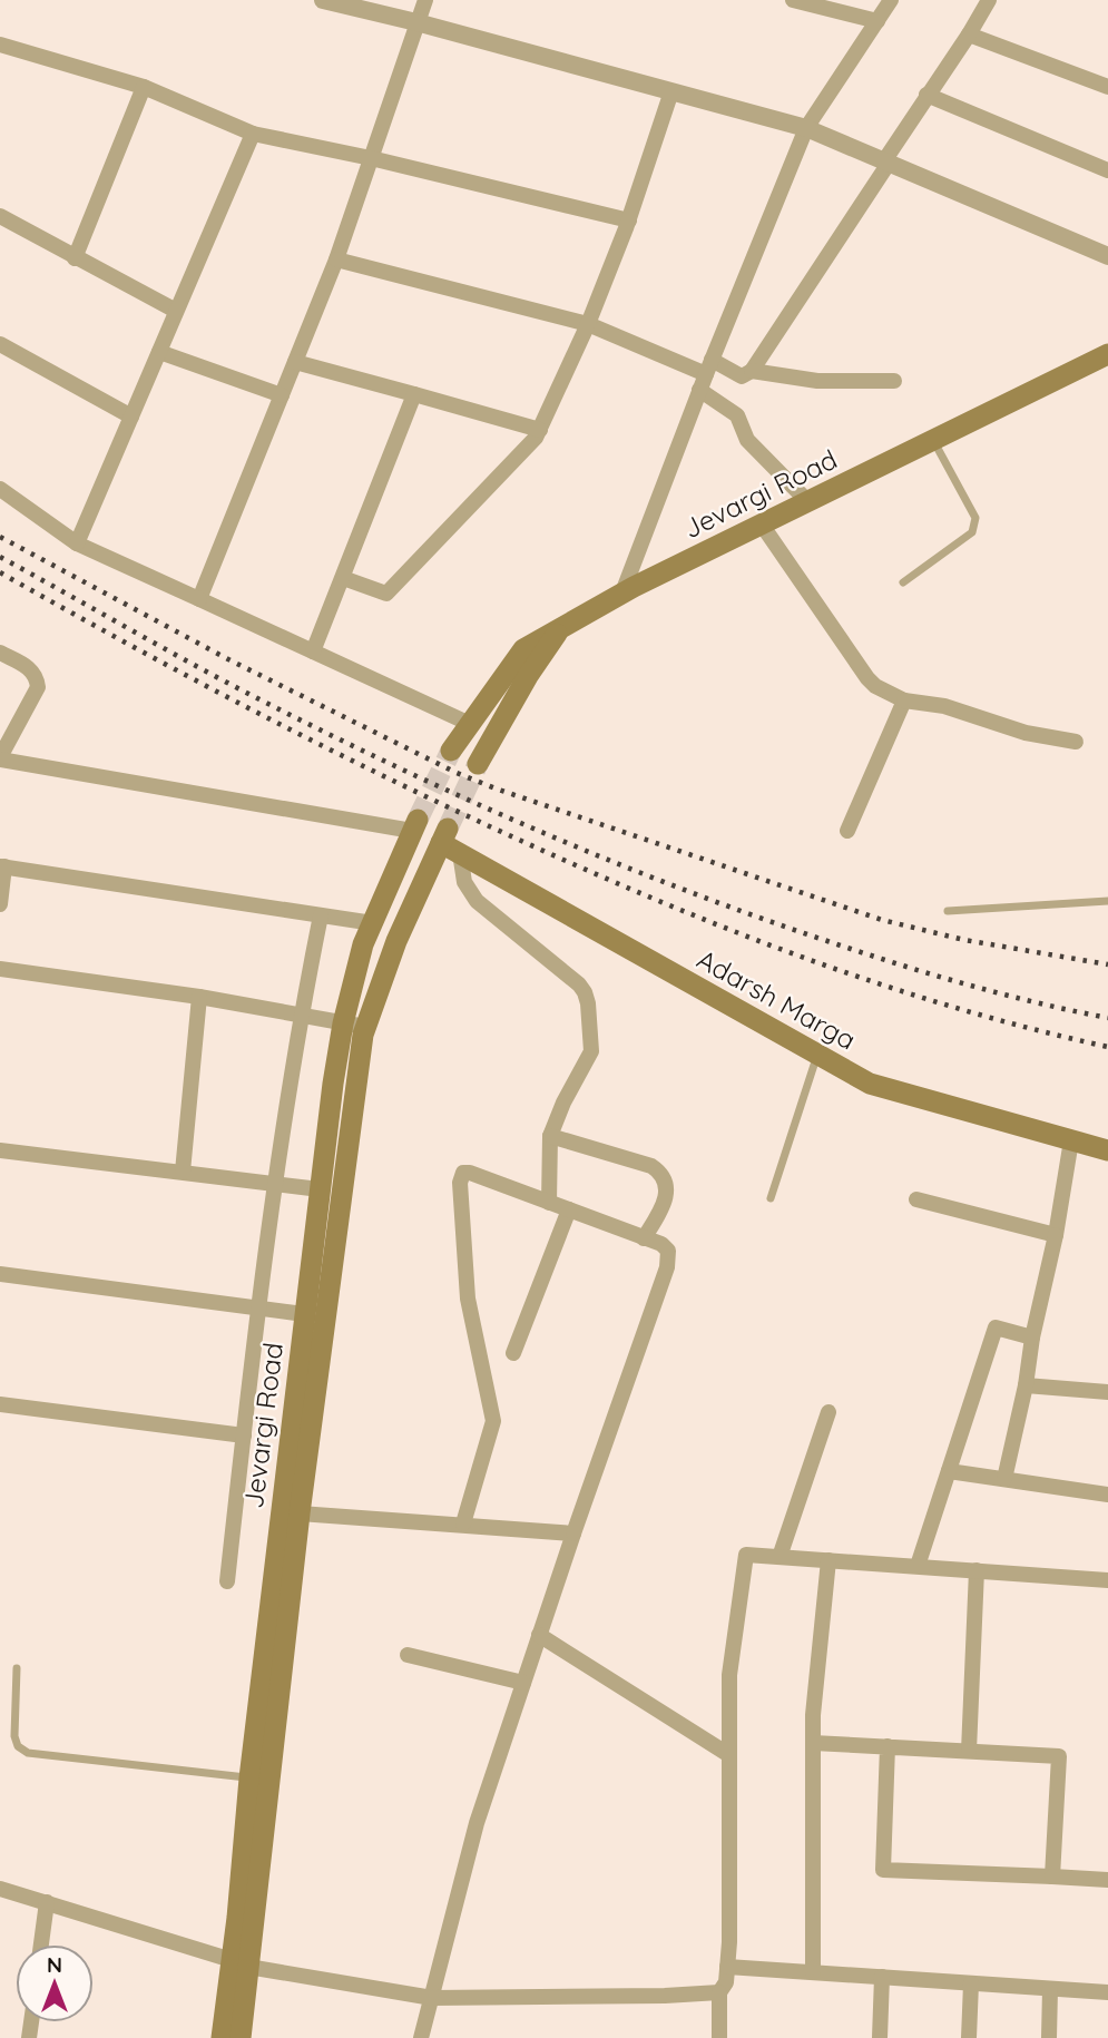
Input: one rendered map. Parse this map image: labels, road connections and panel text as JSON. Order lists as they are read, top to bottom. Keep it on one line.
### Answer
{"streets":{"main road":["Jevargi Road","Adarsh Marga"]},"north":"top"}
